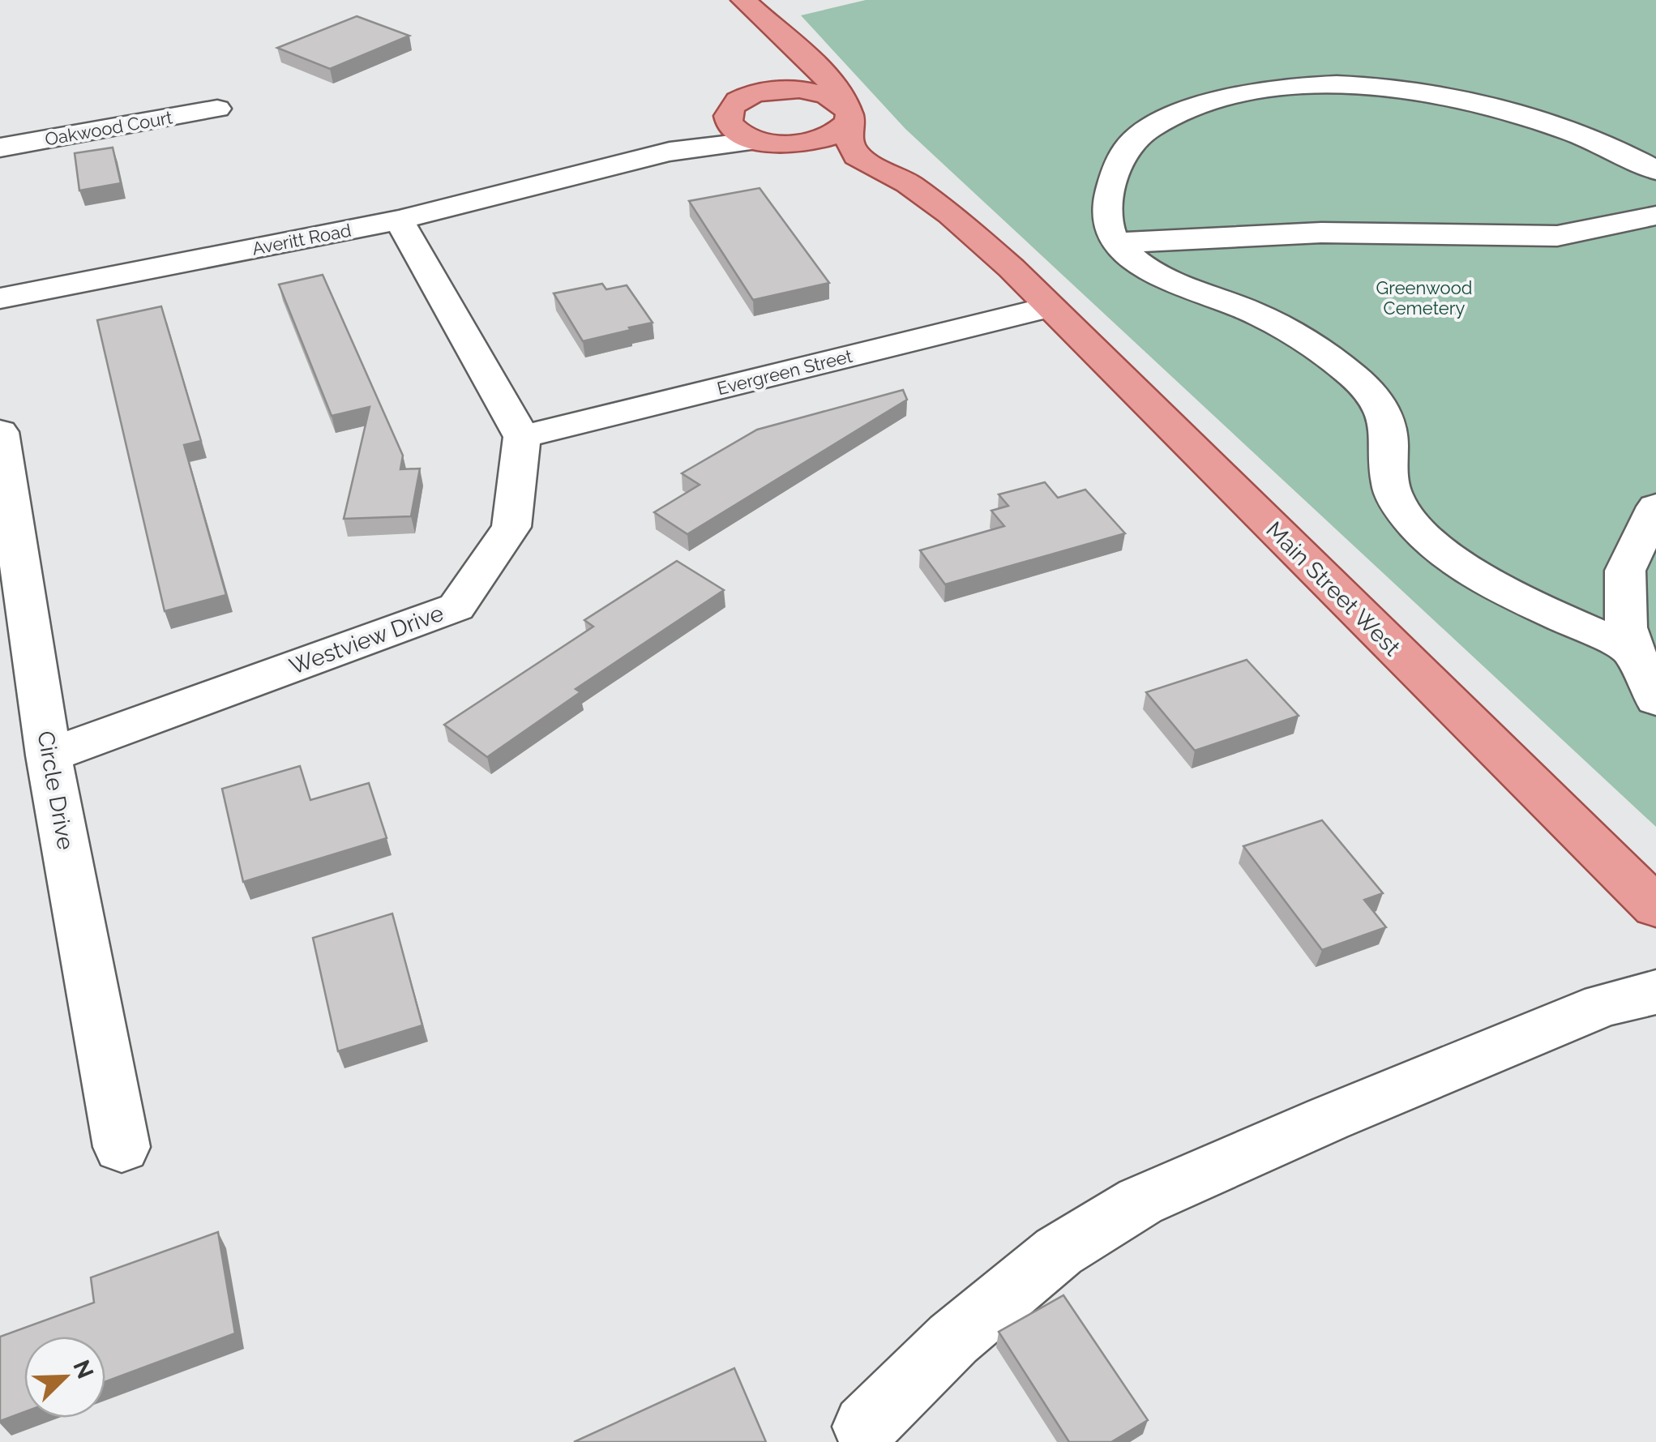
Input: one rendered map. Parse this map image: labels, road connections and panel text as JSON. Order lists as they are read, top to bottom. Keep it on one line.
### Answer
{"streets":{"main road":["Main Street West"],"street":["Oakwood Court","Averitt Road","Evergreen Street","Westview Drive","Circle Drive"]},"crossings":[["Averitt Road","Main Street West"],["Evergreen Street","Main Street West"],["Evergreen Street","Westview Drive"],["Westview Drive","Circle Drive"]],"parks":["Greenwood Cemetery"],"north":"top right"}
